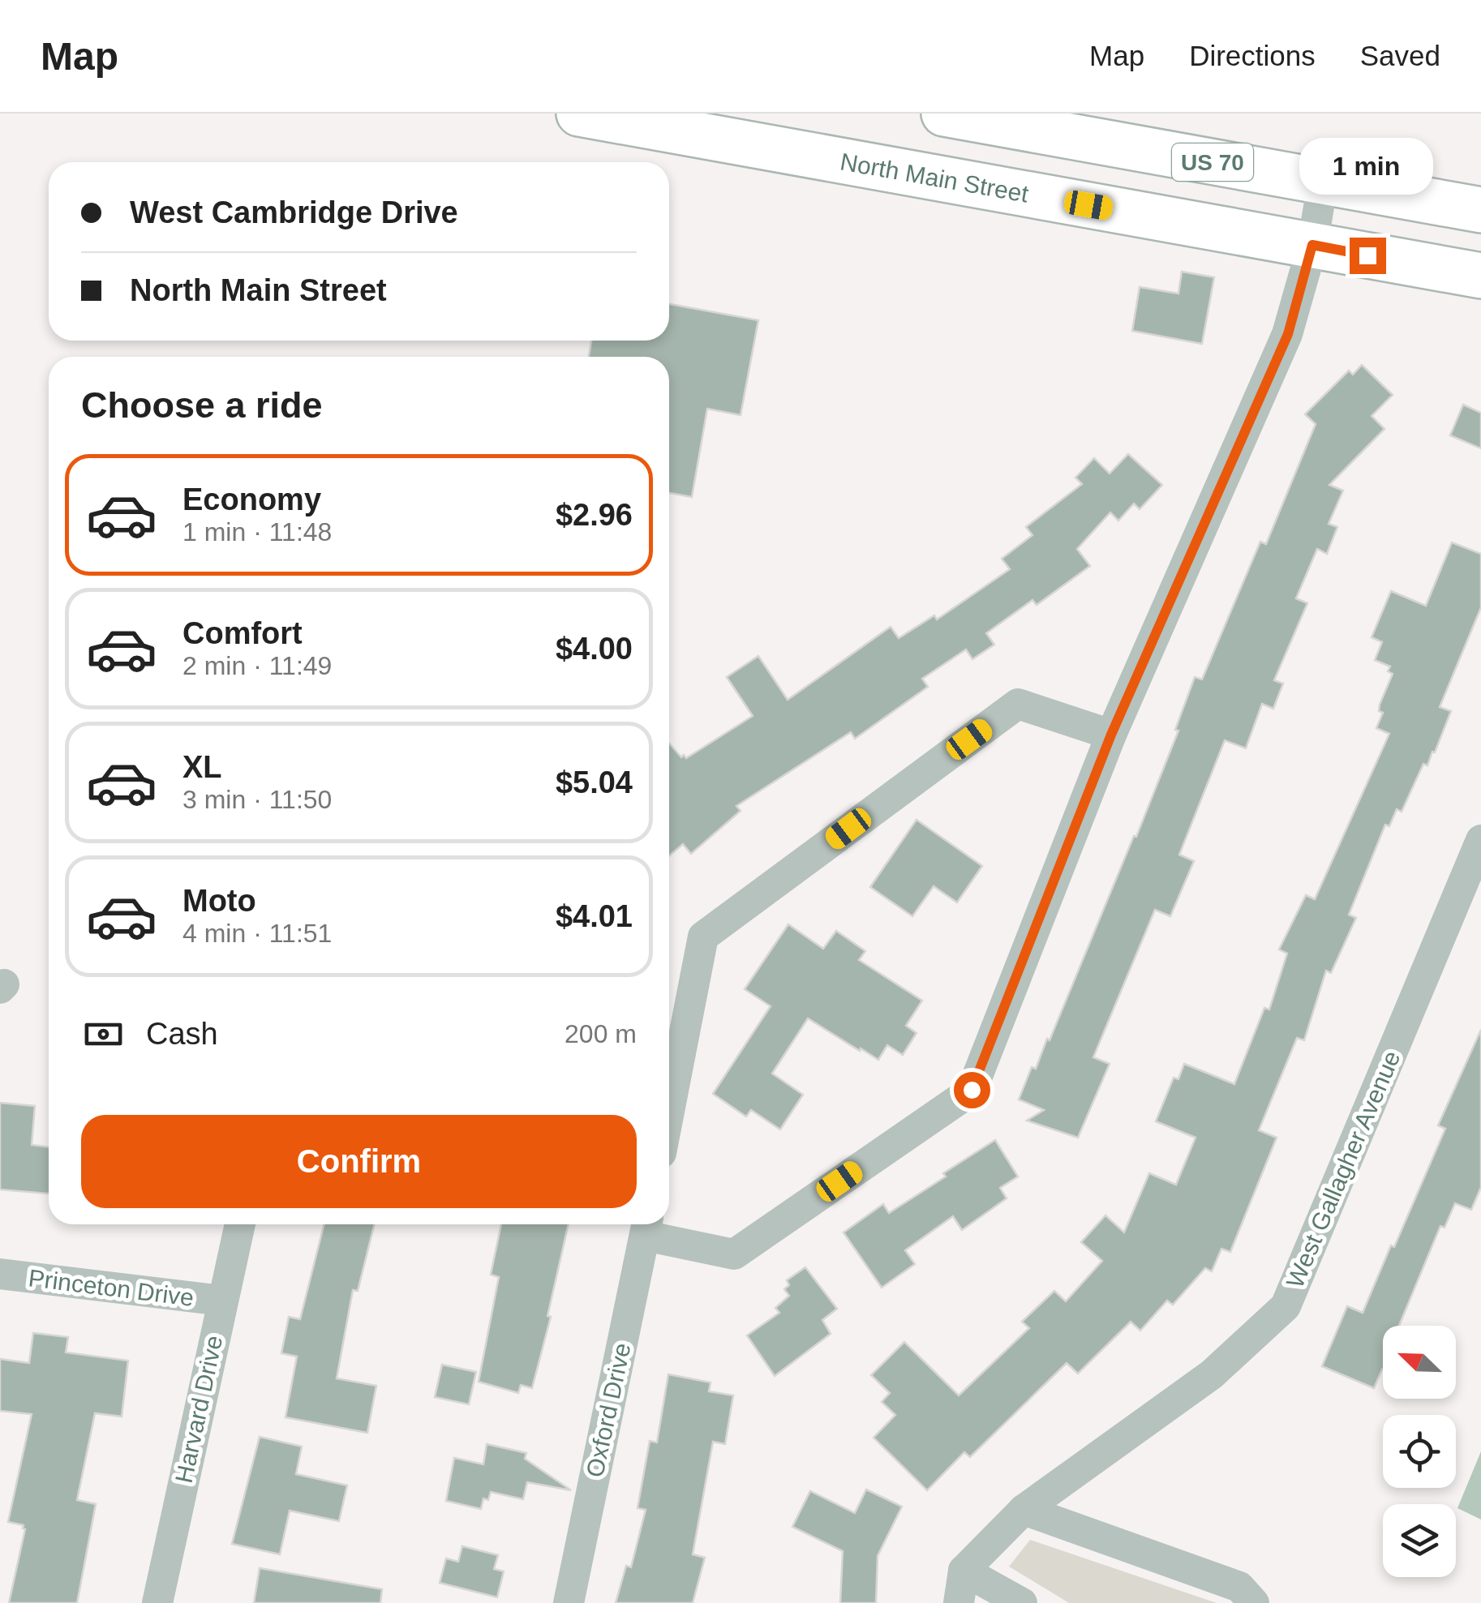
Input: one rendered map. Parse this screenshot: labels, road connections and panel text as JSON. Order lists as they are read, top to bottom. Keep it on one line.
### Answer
{"streets":{"main road":["US 70","North Main Street"],"street":["West Gallagher Avenue","Princeton Drive","Harvard Drive","Oxford Drive"]},"crossings":[["Princeton Drive","Harvard Drive"]],"north":"top left","page":{"header":"Map","nav":["Map","Directions","Saved"],"bubble":"1 min","banner":["West Cambridge Drive","North Main Street"],"heading":"Choose a ride","list":[{"name":"Economy","note":"1 min · 11:48","value":"$2.96"},{"name":"Comfort","note":"2 min · 11:49","value":"$4.00"},{"name":"XL","note":"3 min · 11:50","value":"$5.04"},{"name":"Moto","note":"4 min · 11:51","value":"$4.01"}],"pay":["Cash","200 m"],"buttons":"Confirm"}}
